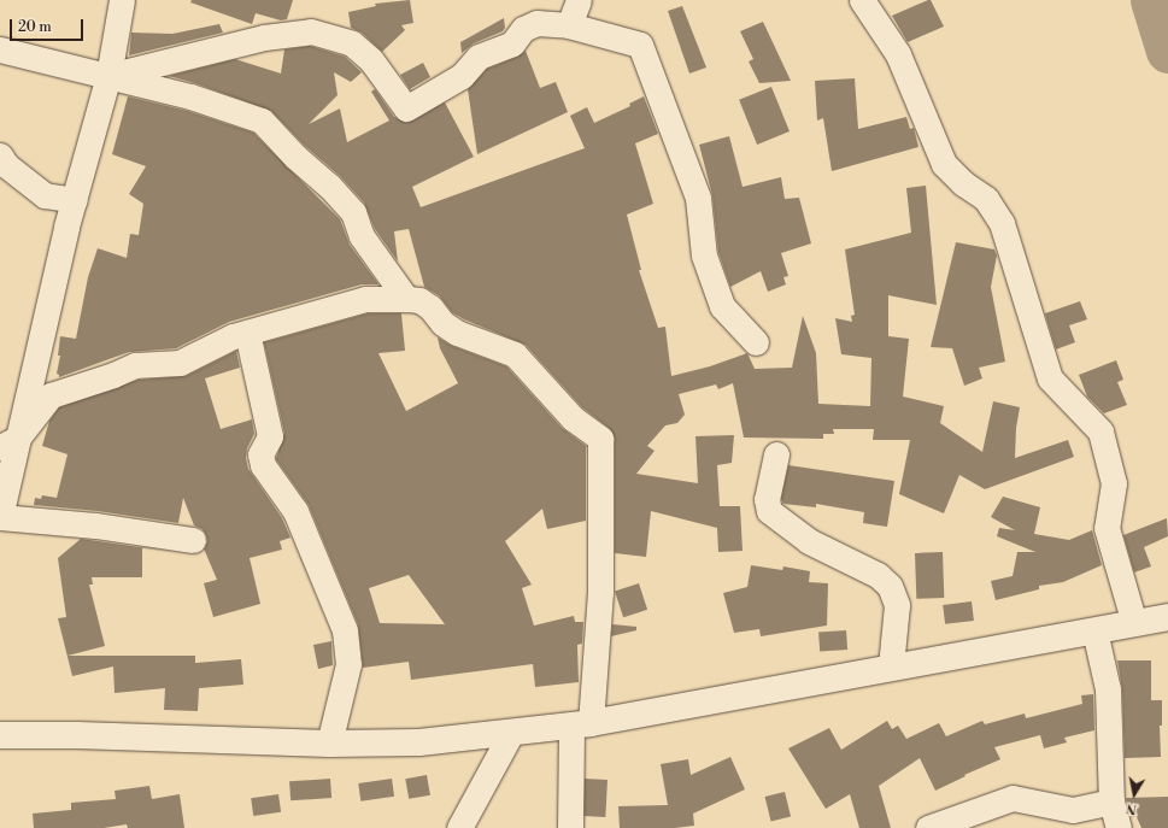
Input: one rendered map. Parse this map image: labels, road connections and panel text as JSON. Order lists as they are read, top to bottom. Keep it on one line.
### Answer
{"scale_bar":"20 m","north":"bottom"}
